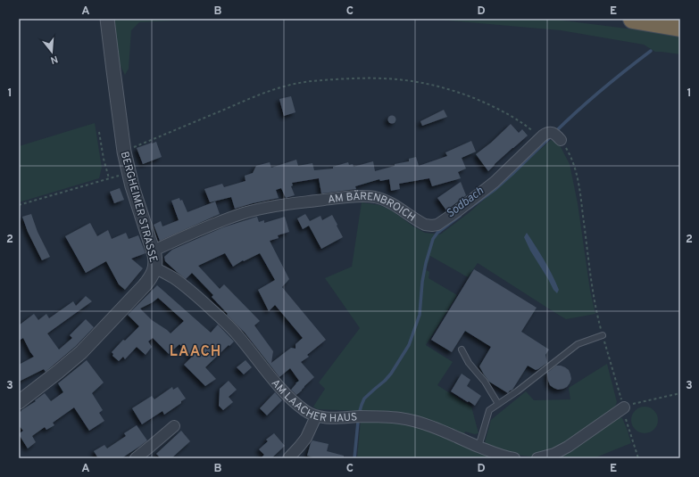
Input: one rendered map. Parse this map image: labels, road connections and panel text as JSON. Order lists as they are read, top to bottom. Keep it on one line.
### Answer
{"streets":{"street":["BERGHEIMER STRASSE","AM BÄRENBROICH","AM LAACHER HAUS"]},"crossings":[["BERGHEIMER STRASSE","AM BÄRENBROICH"],["BERGHEIMER STRASSE","AM LAACHER HAUS"]],"districts":["LAACH"],"water":["Sodbach"],"north":"bottom","grid":{"columns":["A","B","C","D","E"],"rows":["1","2","3"]}}
